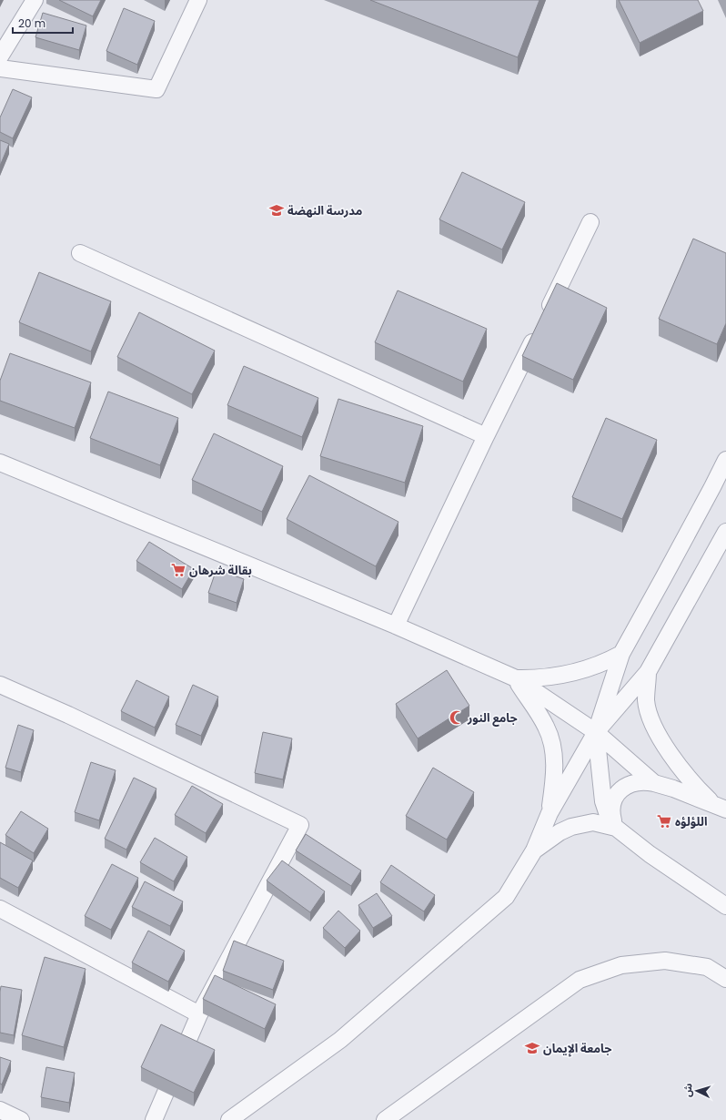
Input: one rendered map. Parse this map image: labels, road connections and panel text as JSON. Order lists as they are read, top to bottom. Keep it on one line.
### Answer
{"places":{"school or university":["مدرسة النهضة","جامعة الإيمان"],"supermarket":["بقالة شرهان","اللؤلؤه"],"mosque":["جامع النور"]},"scale_bar":"20 m","north":"left"}
